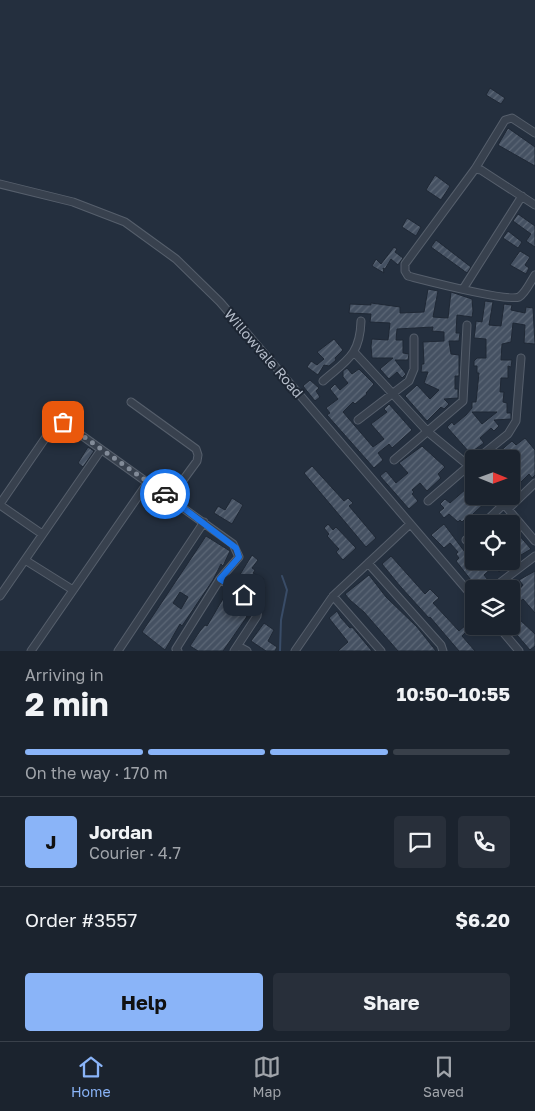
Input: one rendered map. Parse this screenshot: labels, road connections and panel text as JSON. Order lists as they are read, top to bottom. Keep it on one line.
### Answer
{"streets":{"street":["Willowvale Road"]},"north":"right","page":{"heading":["2 min","Arriving in","10:50–10:55"],"panel":["Jordan","Courier · 4.7","Order #3557","$6.20"],"bar":"On the way · 170 m","round":"J","buttons":["Help","Share"],"tabs":["Home","Map","Saved"]}}
